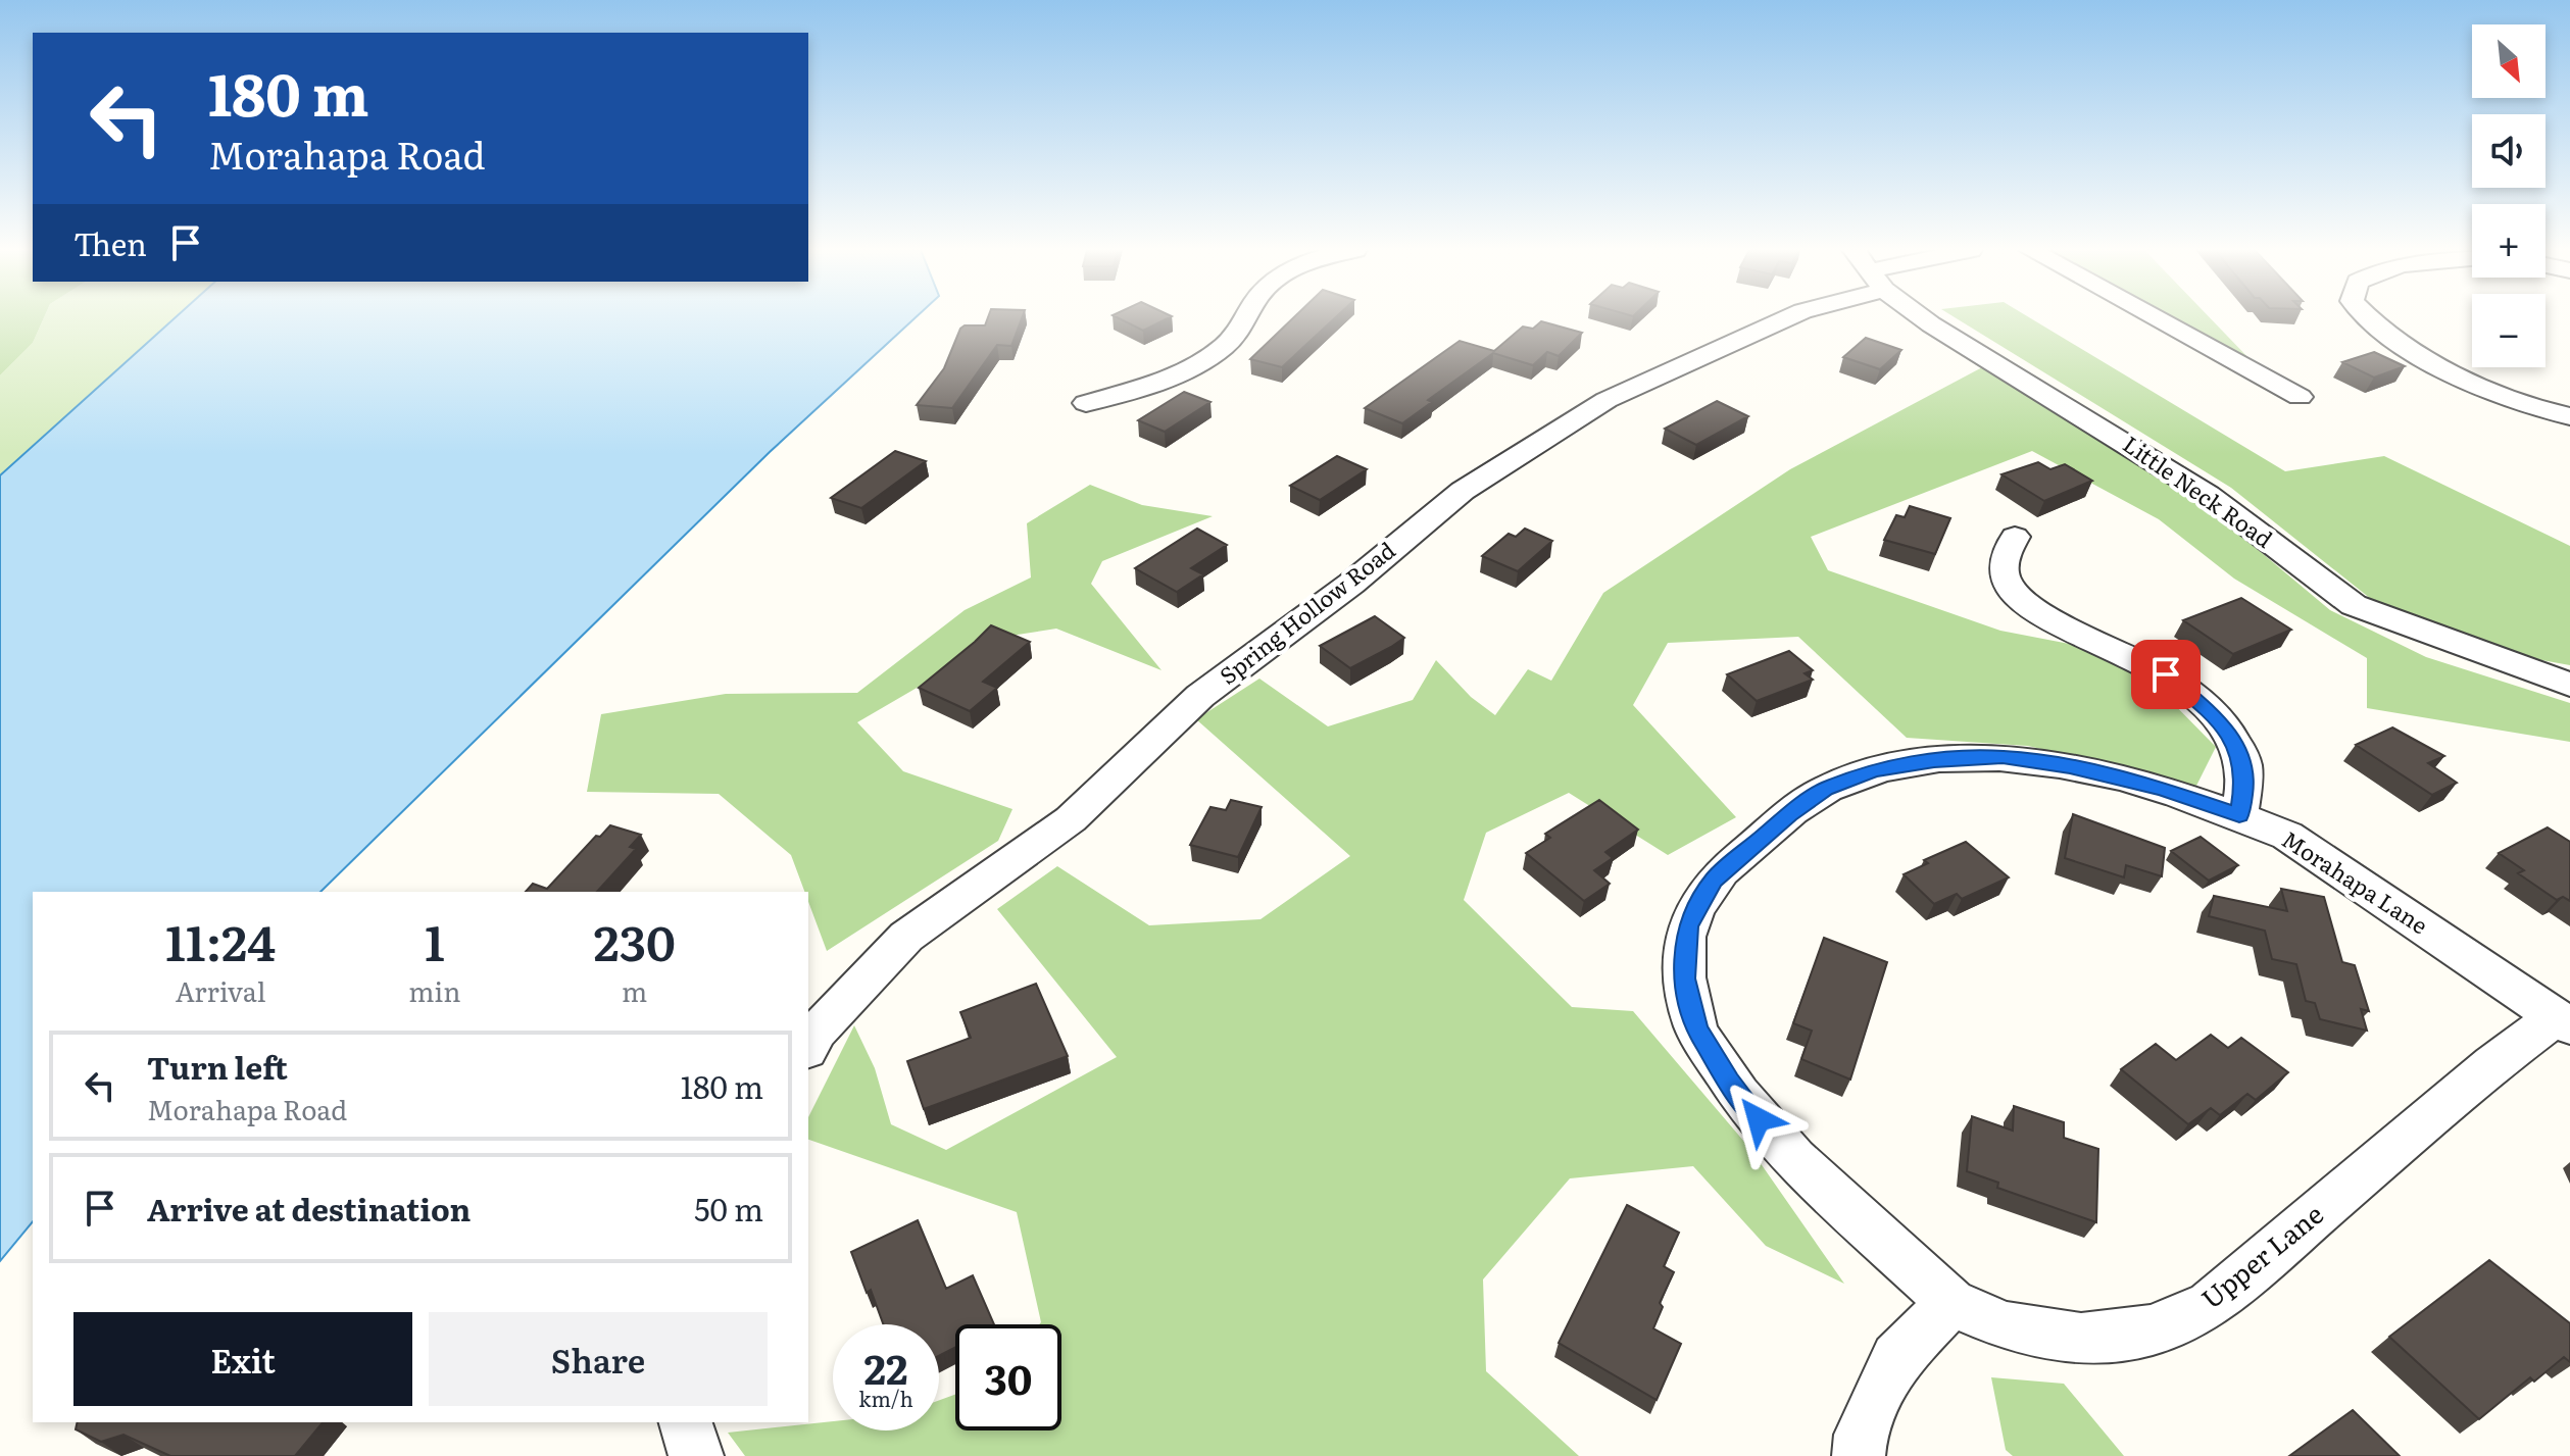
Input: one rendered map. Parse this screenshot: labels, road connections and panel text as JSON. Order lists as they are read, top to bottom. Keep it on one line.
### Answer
{"streets":{"street":["Little Neck Road","Spring Hollow Road","Morahapa Lane","Upper Lane"]},"crossings":[["Morahapa Lane","Upper Lane"]],"north":"bottom right","page":{"map_buttons":["+","−"],"turn":["180 m","Morahapa Road"],"then":"Then","eta":["11:24","Arrival","1","min","230","m"],"list":[{"name":"Turn left","note":"Morahapa Road","value":"180 m"},{"name":"Arrive at destination","value":"50 m"}],"buttons":["Exit","Share"],"speed":"22 km/h","limit":"30"}}
